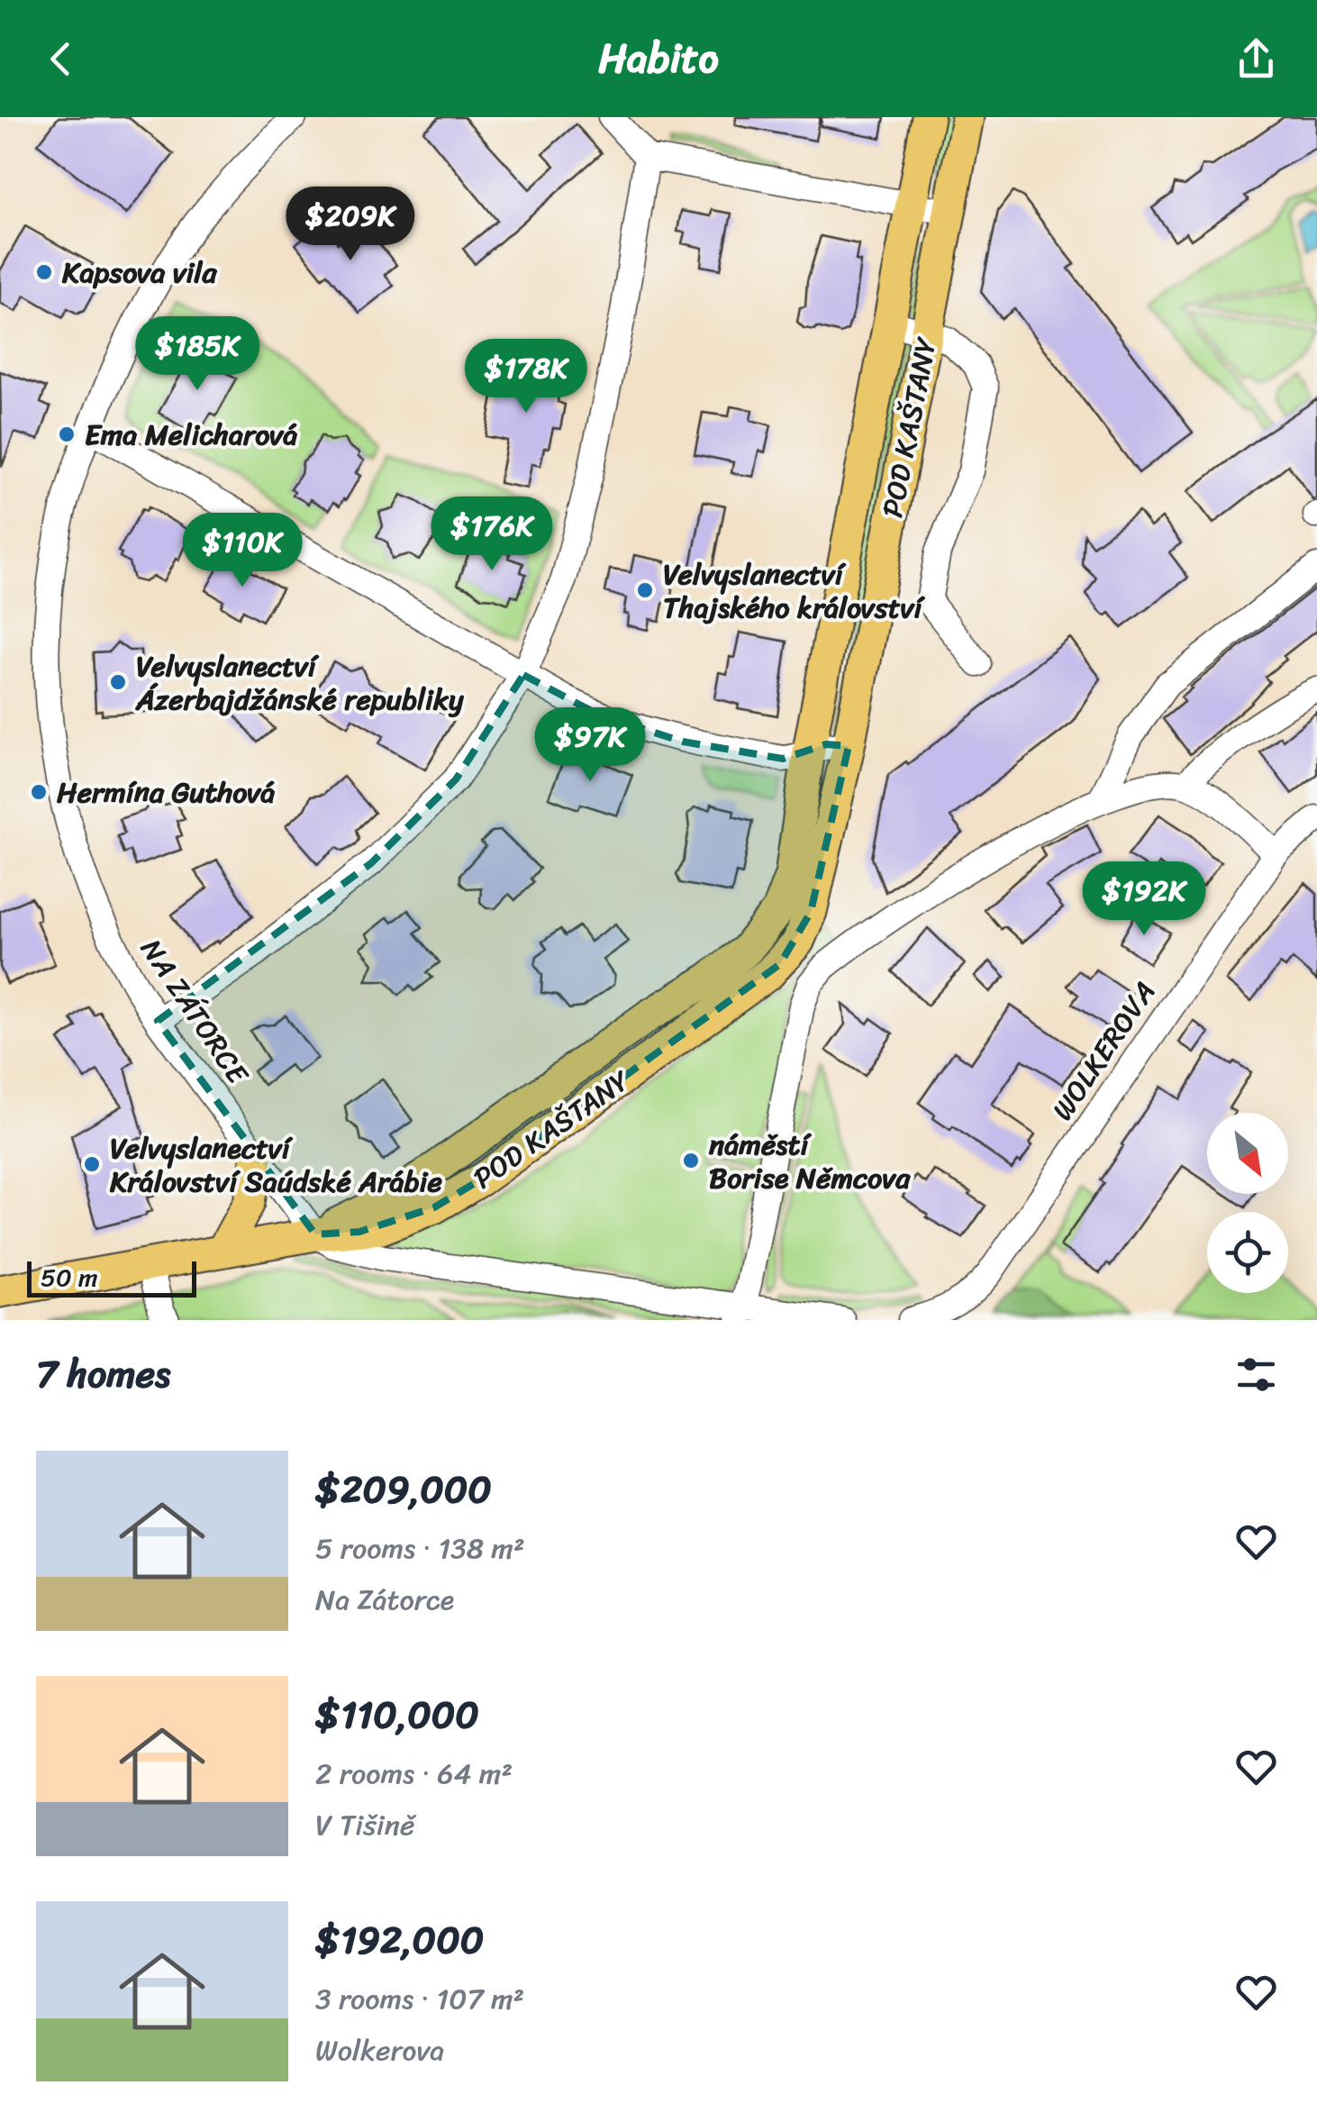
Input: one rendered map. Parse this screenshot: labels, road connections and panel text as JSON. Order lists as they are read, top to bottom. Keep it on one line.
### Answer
{"streets":{"main road":["POD KAŠTANY"],"street":["NA ZÁTORCE","WOLKEROVA"]},"crossings":[["POD KAŠTANY","NA ZÁTORCE"]],"places":["Kapsova vila","Ema Melicharová","Velvyslanectví Thajského království","Velvyslanectví Ázerbajdžánské republiky","Hermína Guthová","náměstí Borise Němcova","Velvyslanectví Království Saúdské Arábie"],"scale_bar":"50 m","north":"bottom right","page":{"header":"Habito","price":["$209K","$185K","$178K","$176K","$110K","$97K","$192K"],"scale":"50 m","heading":"7 homes","list":[{"name":"$209,000","note":"5 rooms · 138 m² · Na Zátorce"},{"name":"$110,000","note":"2 rooms · 64 m² · V Tišině"},{"name":"$192,000","note":"3 rooms · 107 m² · Wolkerova"}]}}
